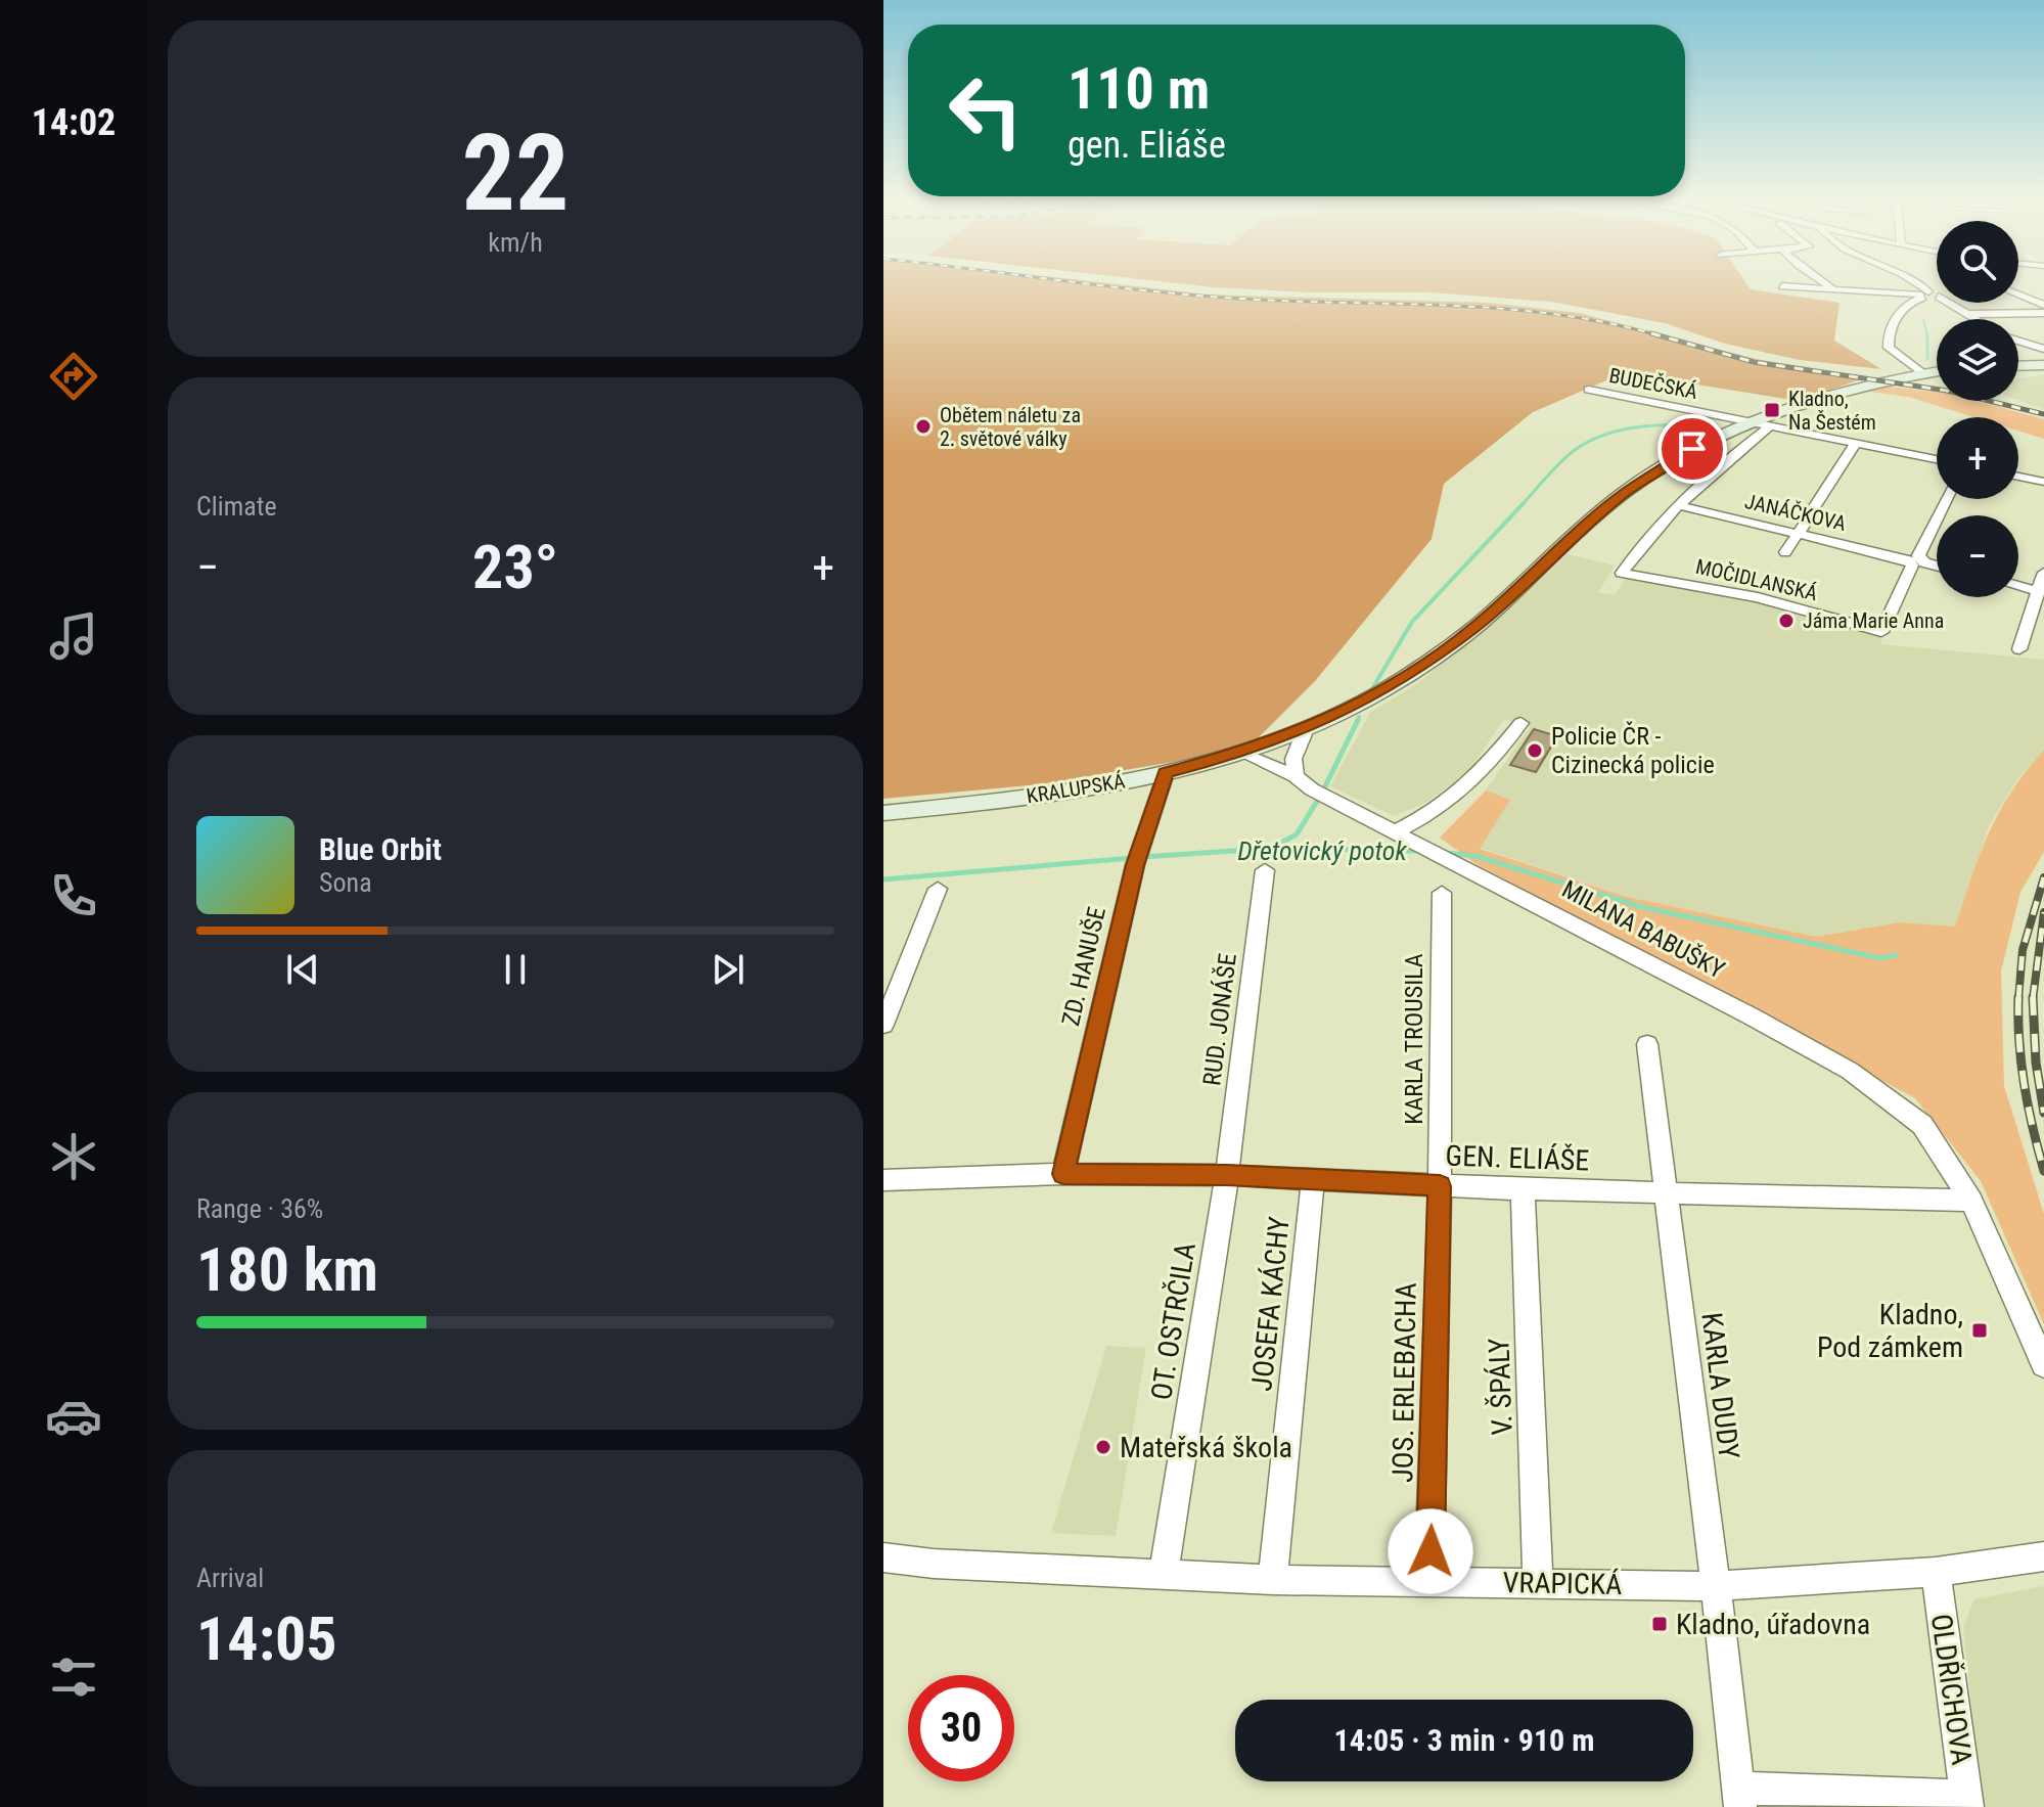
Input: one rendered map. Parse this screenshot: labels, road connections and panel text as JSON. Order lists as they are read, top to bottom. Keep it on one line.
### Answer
{"streets":{"main road":["KRALUPSKÁ"],"street":["BUDEČSKÁ","JANÁČKOVA","MOČIDLANSKÁ","MILANA BABUŠKY","ZD. HANUŠE","RUD. JONÁŠE","KARLA TROUSILA","GEN. ELIÁŠE","JOSEFA KÁCHY","OT. OSTRČILA","JOS. ERLEBACHA","KARLA DUDY","V. ŠPÁLY","VRAPICKÁ","OLDŘICHOVA"]},"crossings":[["BUDEČSKÁ","KRALUPSKÁ"],["JANÁČKOVA","MOČIDLANSKÁ"],["JANÁČKOVA","KRALUPSKÁ"],["MOČIDLANSKÁ","KRALUPSKÁ"],["KRALUPSKÁ","MILANA BABUŠKY"],["KRALUPSKÁ","ZD. HANUŠE"],["MILANA BABUŠKY","GEN. ELIÁŠE"],["ZD. HANUŠE","GEN. ELIÁŠE"],["RUD. JONÁŠE","GEN. ELIÁŠE"],["RUD. JONÁŠE","OT. OSTRČILA"],["KARLA TROUSILA","GEN. ELIÁŠE"],["KARLA TROUSILA","JOS. ERLEBACHA"],["GEN. ELIÁŠE","JOSEFA KÁCHY"],["GEN. ELIÁŠE","OT. OSTRČILA"],["GEN. ELIÁŠE","JOS. ERLEBACHA"],["GEN. ELIÁŠE","KARLA DUDY"],["GEN. ELIÁŠE","V. ŠPÁLY"],["JOSEFA KÁCHY","VRAPICKÁ"],["OT. OSTRČILA","VRAPICKÁ"],["JOS. ERLEBACHA","VRAPICKÁ"],["KARLA DUDY","VRAPICKÁ"],["V. ŠPÁLY","VRAPICKÁ"],["VRAPICKÁ","OLDŘICHOVA"]],"water":["Dřetovický potok"],"places":{"transit":["Kladno, Na Šestém","Kladno, Pod zámkem","Kladno, úřadovna"],"other":["Obětem náletu za 2. světové války","Jáma Marie Anna","Policie ČR - Cizinecká policie","Mateřská škola"]},"page":{"tabs":"14:02","tile":[["22","km/h"],"Climate",["Range · 36%","180 km"],["Arrival","14:05"]],"turn":["110 m","gen. Eliáše"],"map_buttons":["+","−"],"heat":["−","23°","+"],"song":["Blue Orbit","Sona"],"limit":"30","trip":"14:05 · 3 min · 910 m"}}
